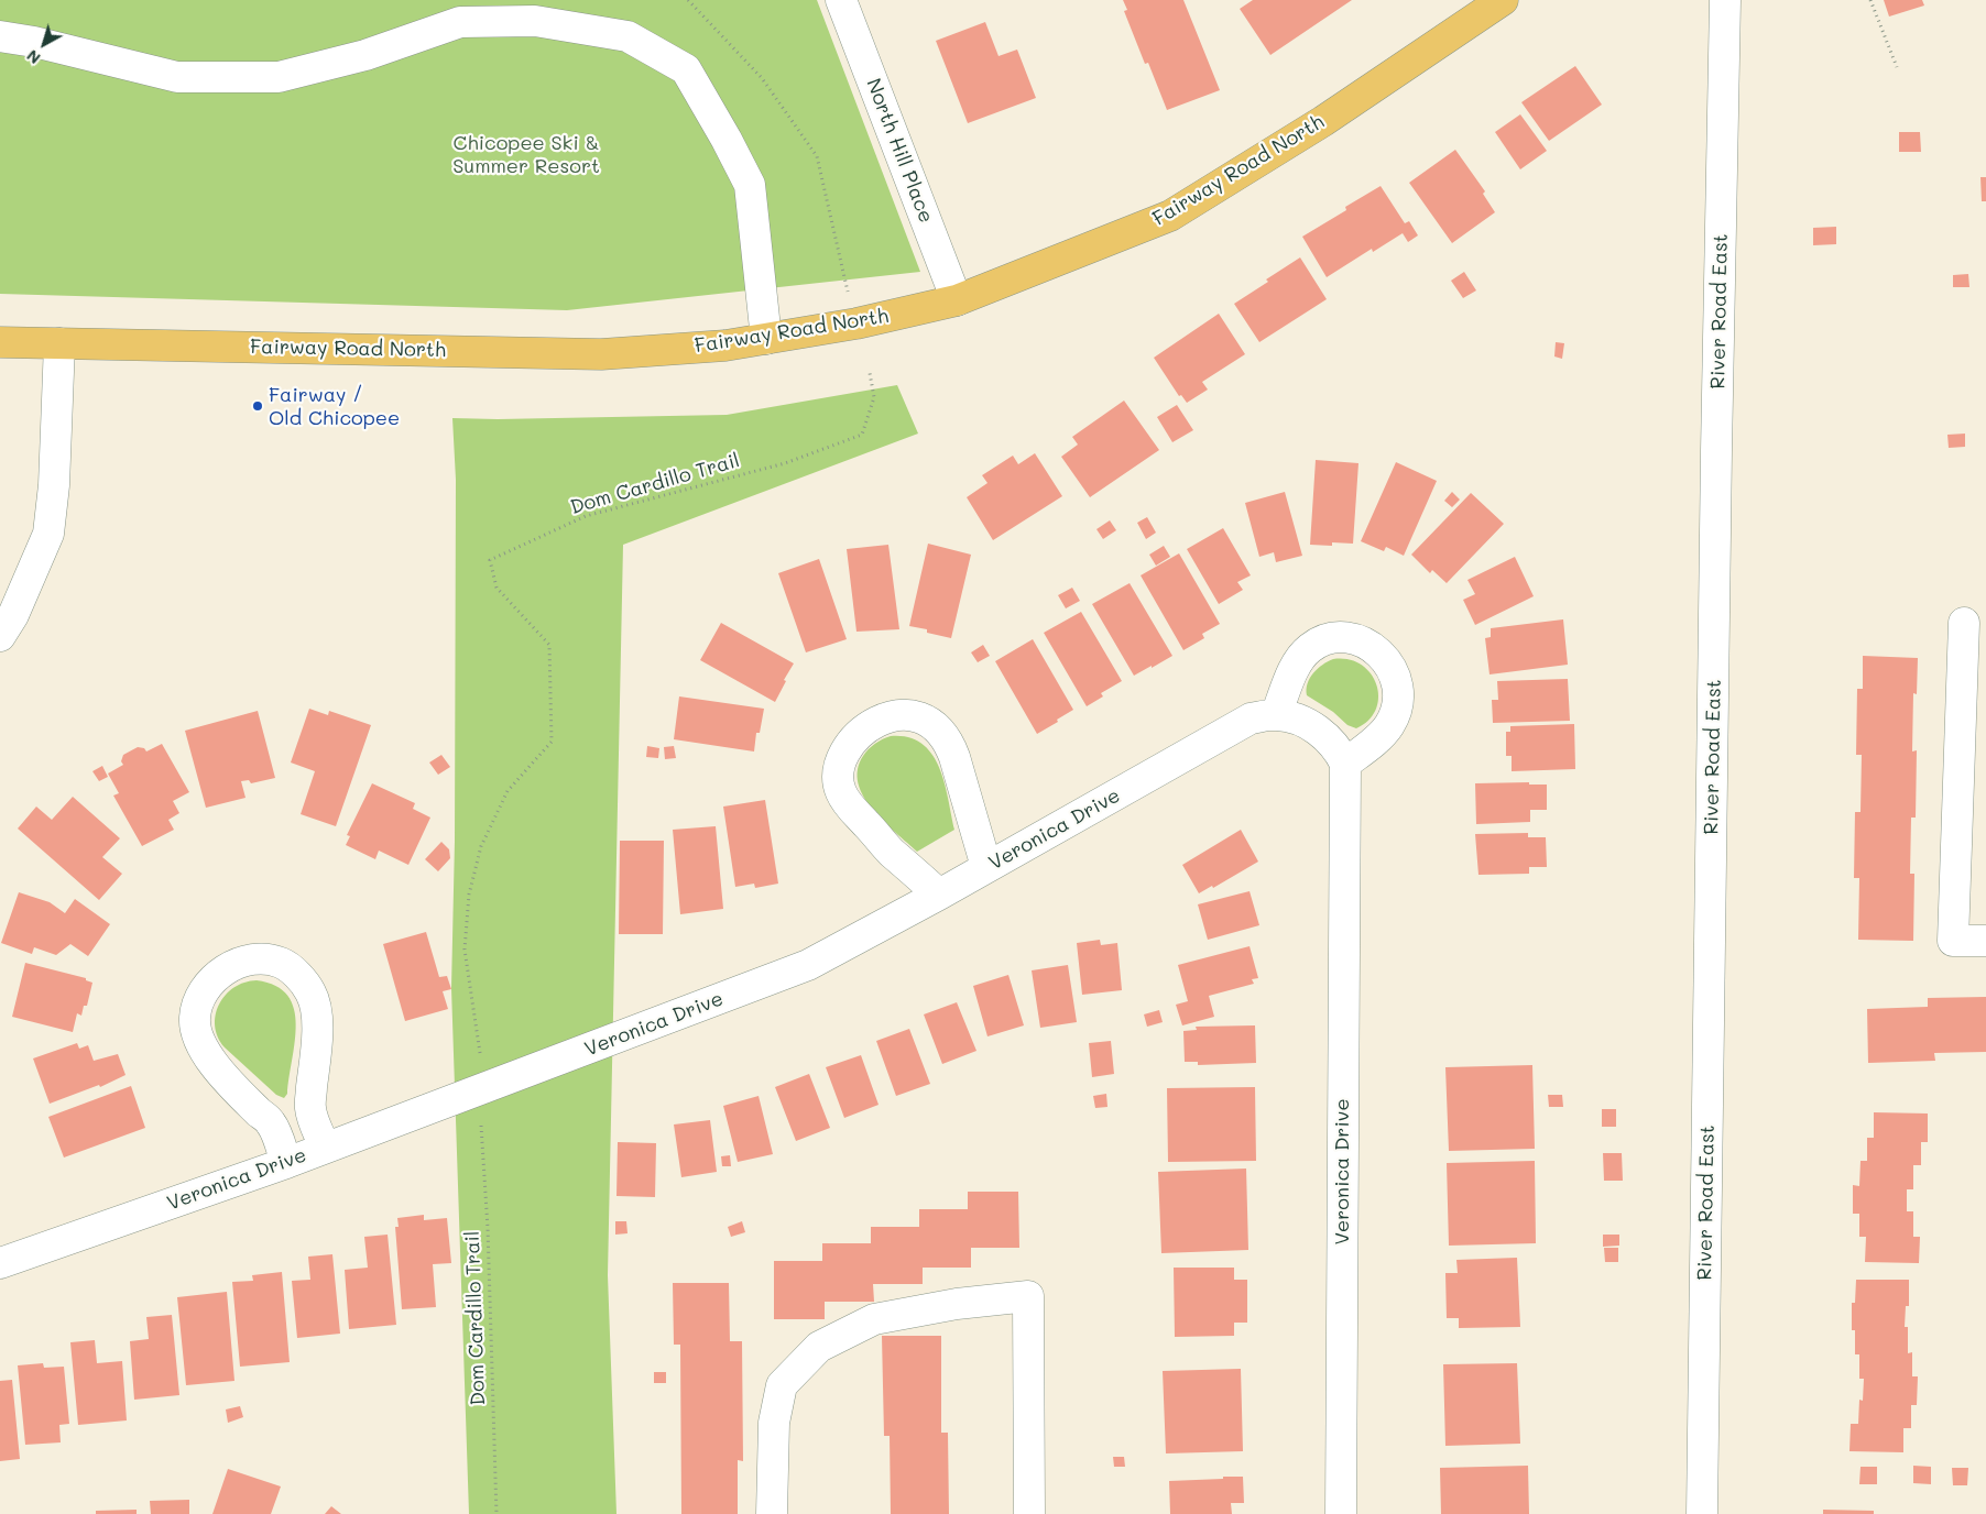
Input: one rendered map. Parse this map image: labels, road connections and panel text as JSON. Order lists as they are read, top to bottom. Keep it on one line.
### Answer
{"streets":{"main road":["Fairway Road North"],"street":["North Hill Place","River Road East","Veronica Drive"],"path":["Dom Cardillo Trail"]},"crossings":[["North Hill Place","Fairway Road North"]],"parks":["Chicopee Ski & Summer Resort"],"places":["Fairway / Old Chicopee"],"north":"bottom left"}
